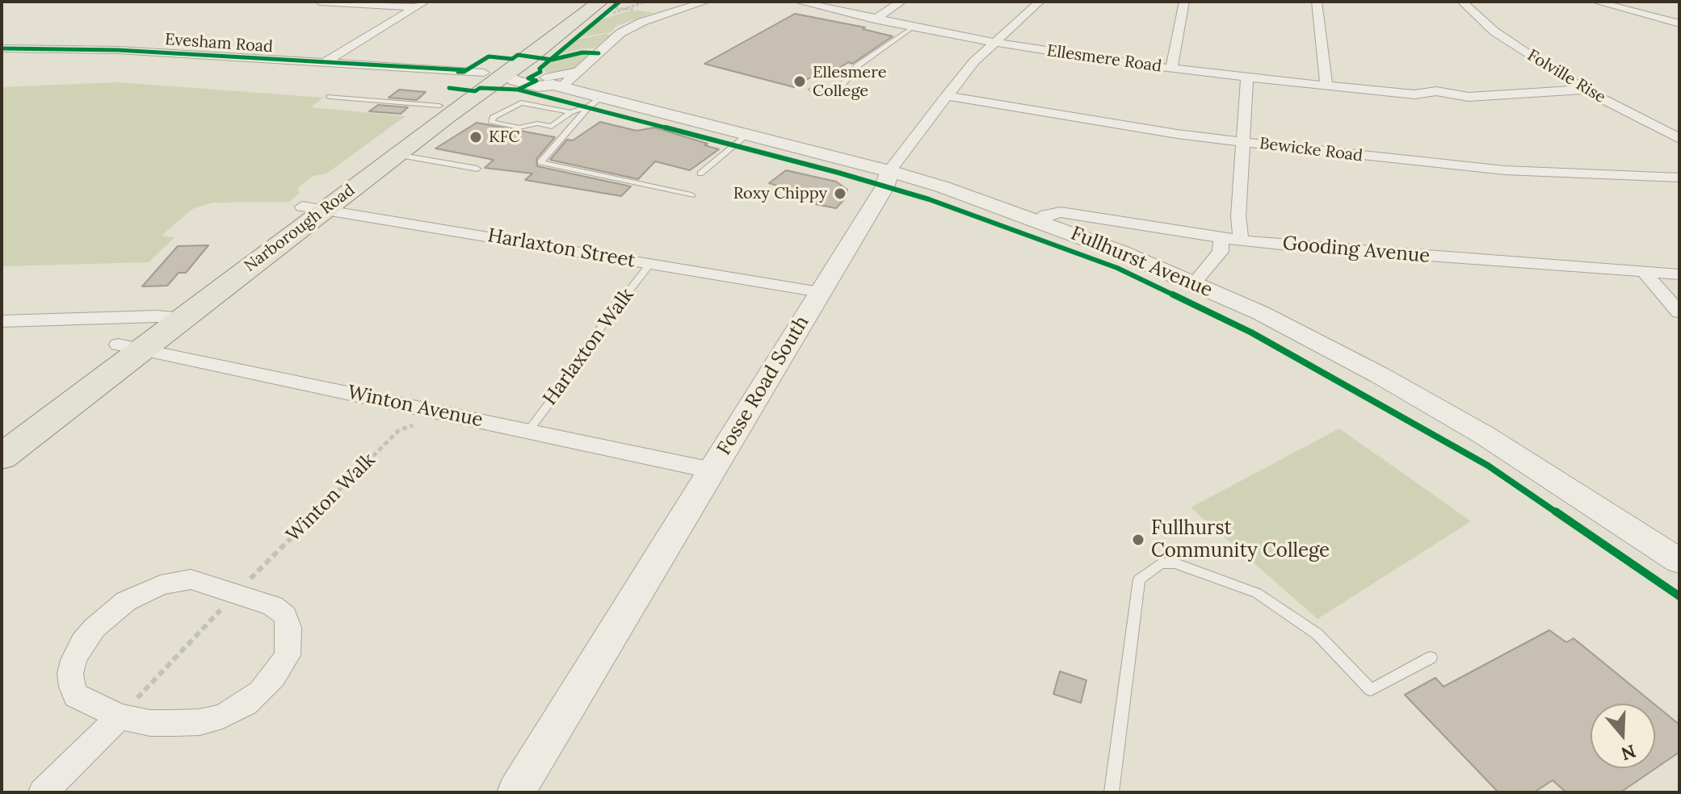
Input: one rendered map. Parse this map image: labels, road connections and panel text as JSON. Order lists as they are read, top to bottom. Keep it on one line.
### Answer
{"streets":{"main road":["Narborough Road"],"street":["Evesham Road","Ellesmere Road","Folville Rise","Bewicke Road","Harlaxton Street","Gooding Avenue","Fullhurst Avenue","Fosse Road South","Winton Avenue"],"lane":["Harlaxton Walk"],"path":["Winton Walk"]},"crossings":[["Evesham Road","Narborough Road"],["Evesham Road","Fullhurst Avenue"],["Ellesmere Road","Folville Rise"],["Ellesmere Road","Fosse Road South"],["Bewicke Road","Fosse Road South"],["Narborough Road","Harlaxton Street"],["Narborough Road","Fullhurst Avenue"],["Narborough Road","Winton Avenue"],["Harlaxton Street","Harlaxton Walk"],["Harlaxton Street","Fosse Road South"],["Gooding Avenue","Fullhurst Avenue"],["Fullhurst Avenue","Fosse Road South"],["Harlaxton Walk","Winton Avenue"],["Fosse Road South","Winton Avenue"],["Winton Avenue","Winton Walk"]],"places":["Ellesmere College","KFC","Roxy Chippy","Fullhurst Community College"],"north":"bottom"}
